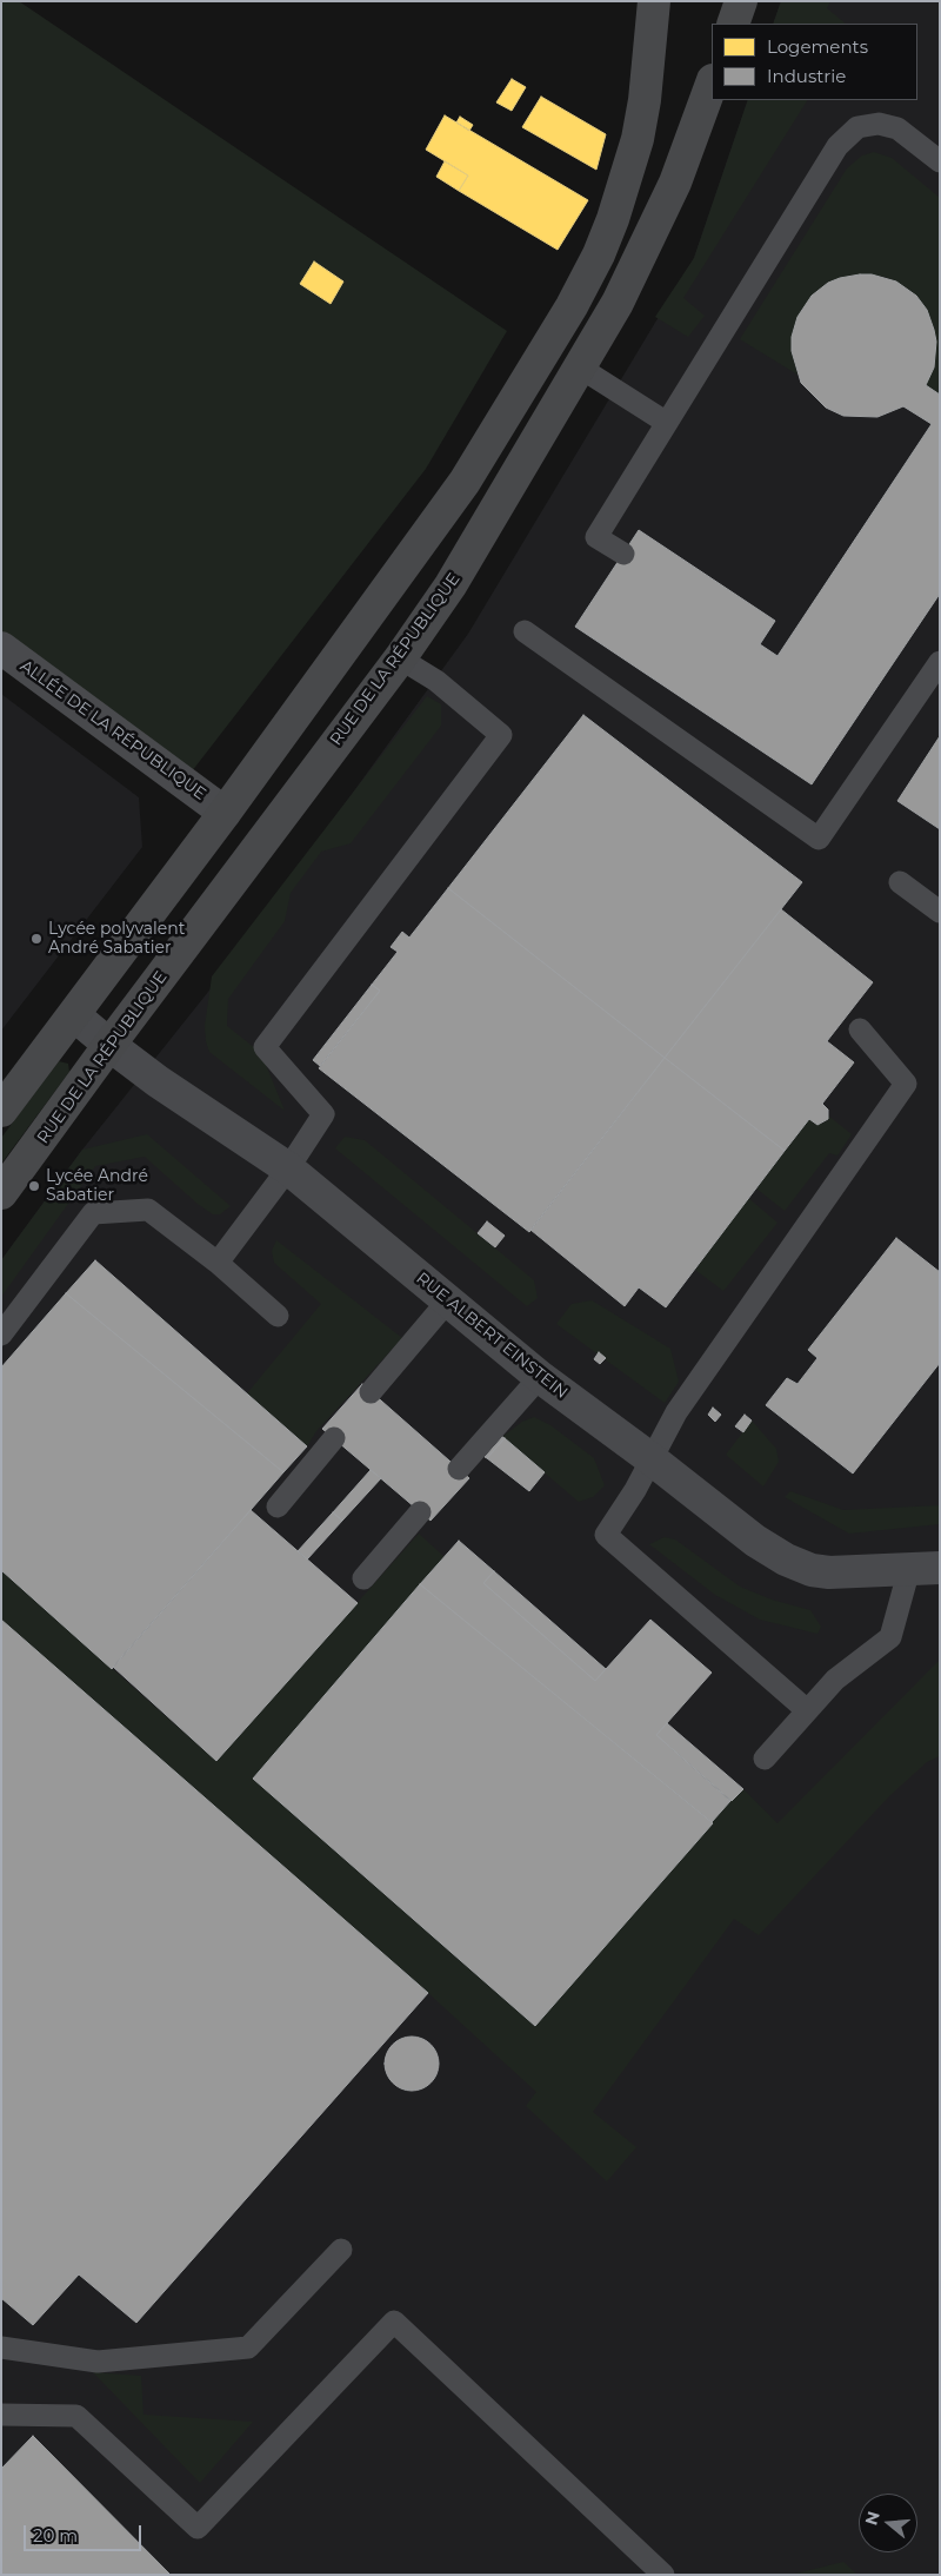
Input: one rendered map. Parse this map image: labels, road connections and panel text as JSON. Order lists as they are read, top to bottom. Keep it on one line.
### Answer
{"streets":{"main road":["RUE DE LA RÉPUBLIQUE"],"street":["ALLÉE DE LA RÉPUBLIQUE","RUE ALBERT EINSTEIN"]},"crossings":[["RUE DE LA RÉPUBLIQUE","RUE ALBERT EINSTEIN"]],"places":["Lycée polyvalent André Sabatier","Lycée André Sabatier"],"legend":["Logements","Industrie"],"scale_bar":"20 m","north":"left"}
